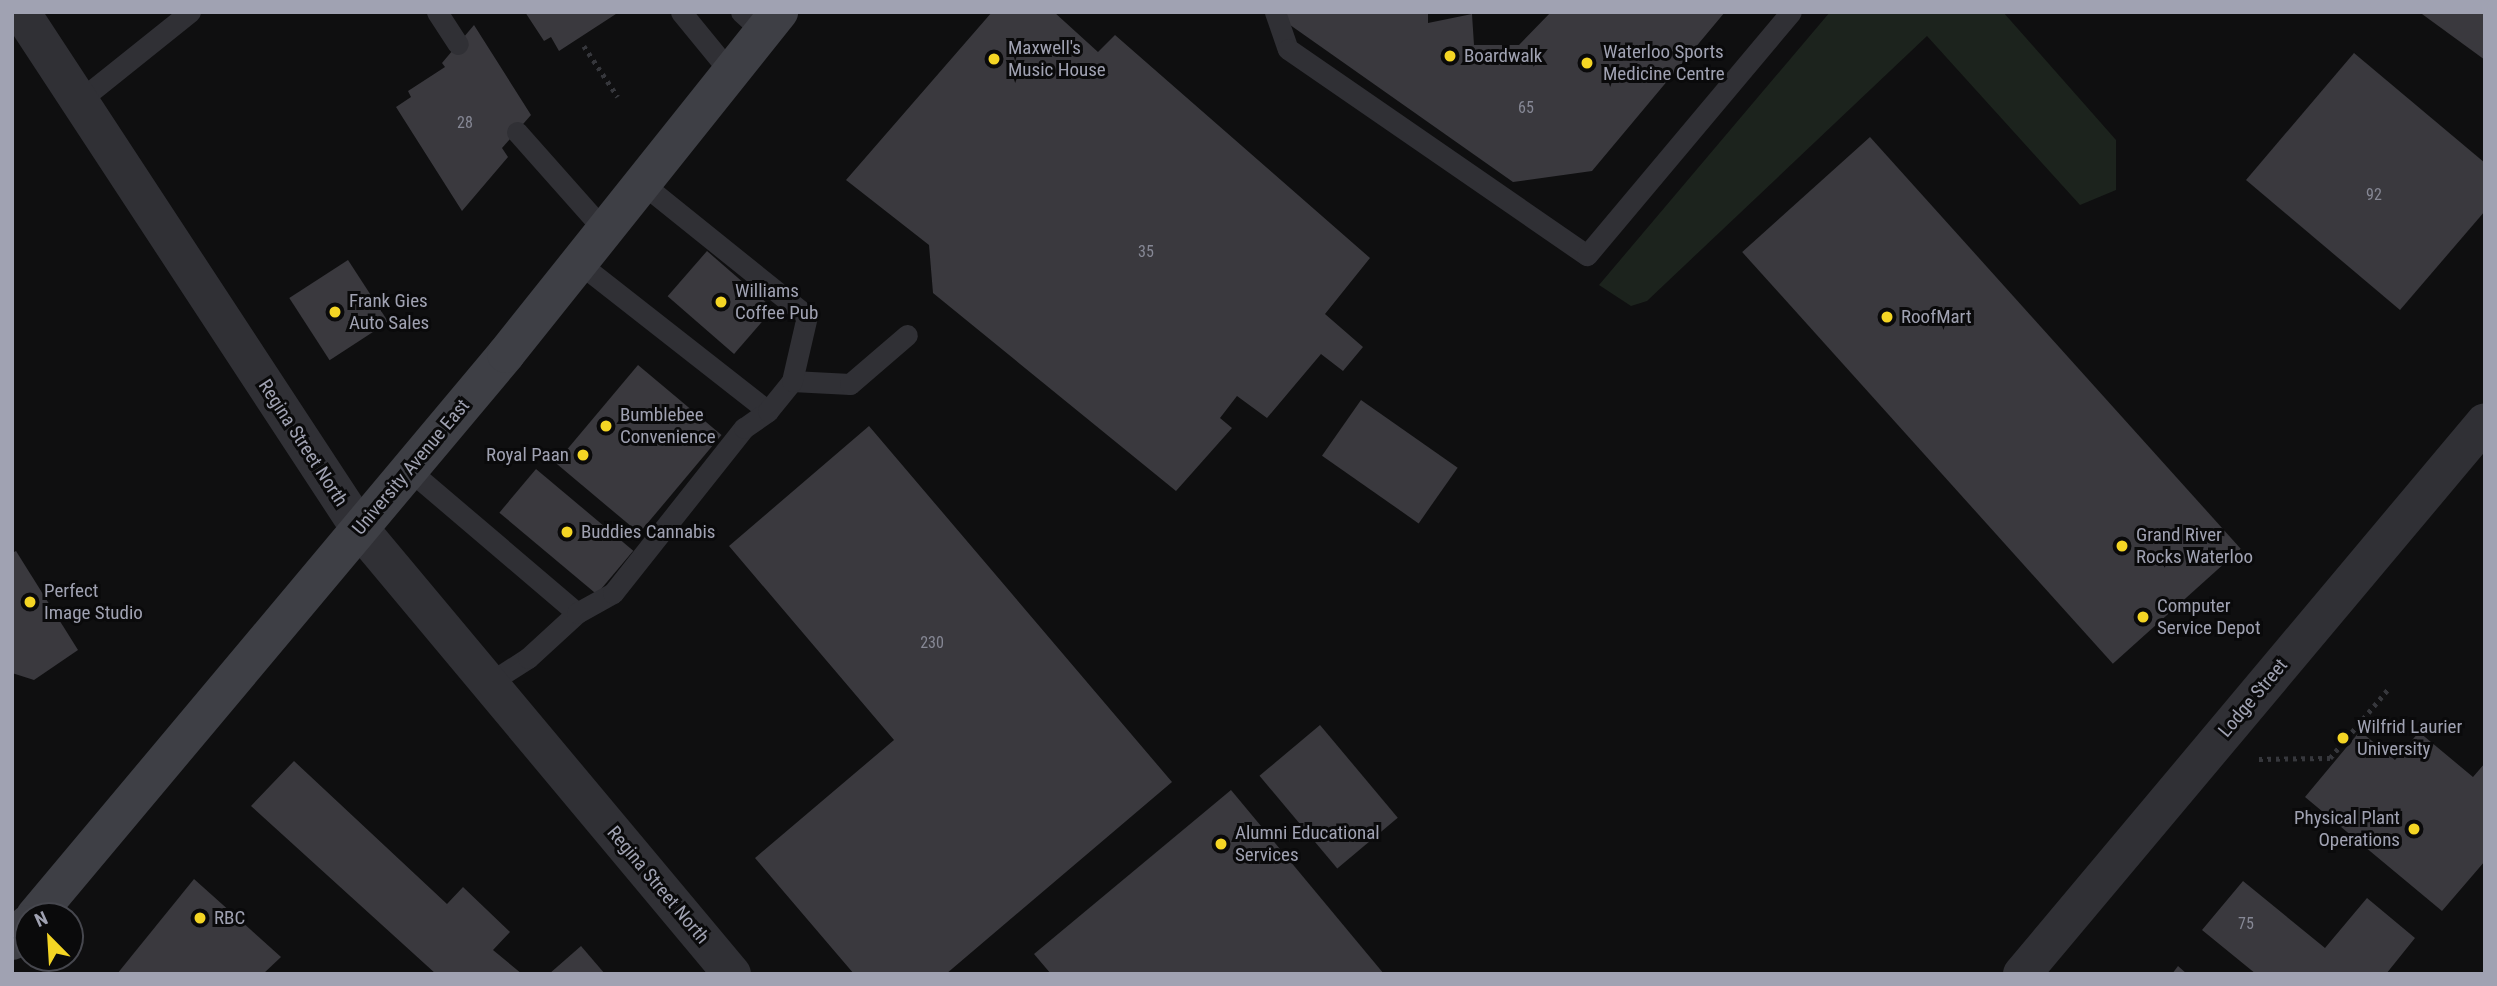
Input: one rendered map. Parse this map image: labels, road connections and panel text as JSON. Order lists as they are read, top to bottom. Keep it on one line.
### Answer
{"streets":{"main road":["University Avenue East"],"street":["Regina Street North","Lodge Street"]},"crossings":[["Regina Street North","University Avenue East"]],"places":["Boardwalk","Maxwell's Music House","Waterloo Sports Medicine Centre","Williams Coffee Pub","Frank Gies Auto Sales","RoofMart","Bumblebee Convenience","Royal Paan","Buddies Cannabis","Grand River Rocks Waterloo","Perfect Image Studio","Computer Service Depot","Wilfrid Laurier University","Physical Plant Operations","Alumni Educational Services","RBC"],"house_numbers":["65","28","92","35","230","75"],"north":"top left"}
